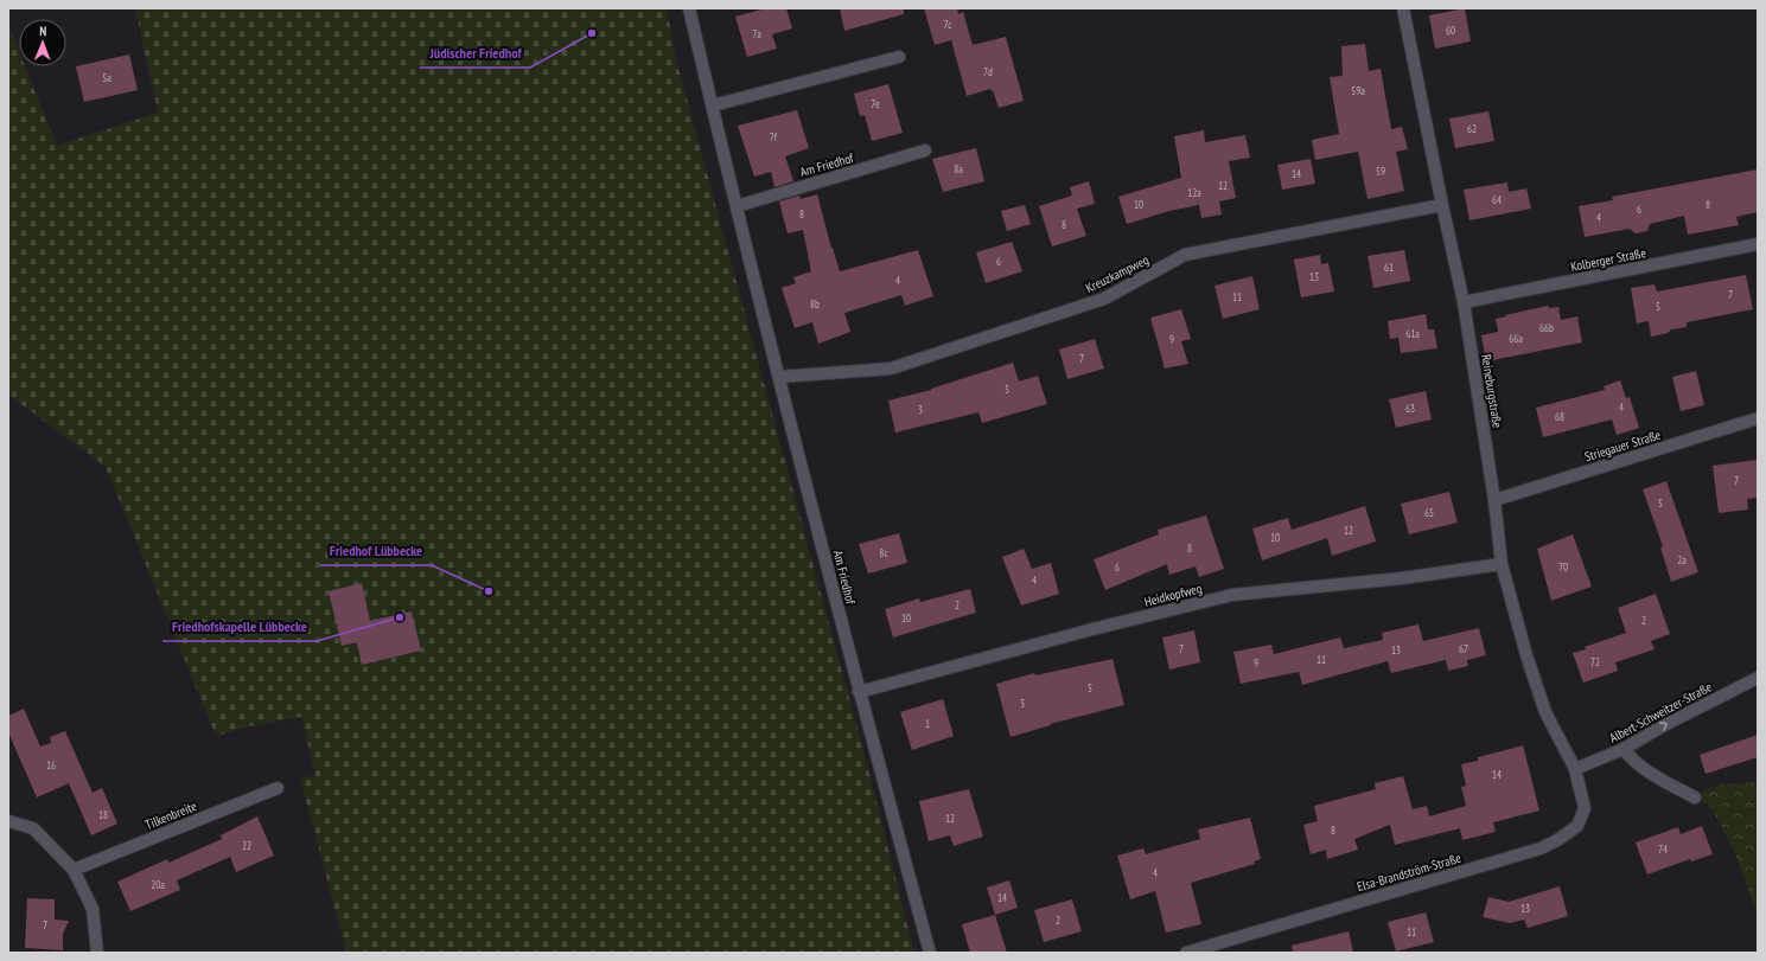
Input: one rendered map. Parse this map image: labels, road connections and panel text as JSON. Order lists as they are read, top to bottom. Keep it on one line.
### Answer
{"streets":{"street":["Am Friedhof","Kolberger Straße","Kreuzkampweg","Reineburgstraße","Striegauer Straße","Heidkopfweg","Albert-Schweitzer-Straße","Tilkenbreite","Elsa-Brandström-Straße"]},"crossings":[["Am Friedhof","Kreuzkampweg"],["Am Friedhof","Heidkopfweg"],["Kolberger Straße","Reineburgstraße"],["Kreuzkampweg","Reineburgstraße"],["Reineburgstraße","Striegauer Straße"],["Reineburgstraße","Heidkopfweg"],["Reineburgstraße","Albert-Schweitzer-Straße"],["Reineburgstraße","Elsa-Brandström-Straße"],["Albert-Schweitzer-Straße","Elsa-Brandström-Straße"]],"one_way":["Albert-Schweitzer-Straße"],"places":["Jüdischer Friedhof","Friedhof Lübbecke","Friedhofskapelle Lübbecke"],"house_numbers":["7c","60","7a","7d","5a","59a","7e","62","7f","8a","59","14","12","12a","64","10","8","6","8","4","8","6","61","13","4","7","11","8b","5","66b","61a","66a","9","7","5","4","63","3","68","7","5","65","12","10","8","8c","2a","6","70","4","2","10","2","7","67","13","11","72","9","5","3","1","16","14","18","12","8","22","74","4","20a","14","13","2","7","11"],"north":"top"}
